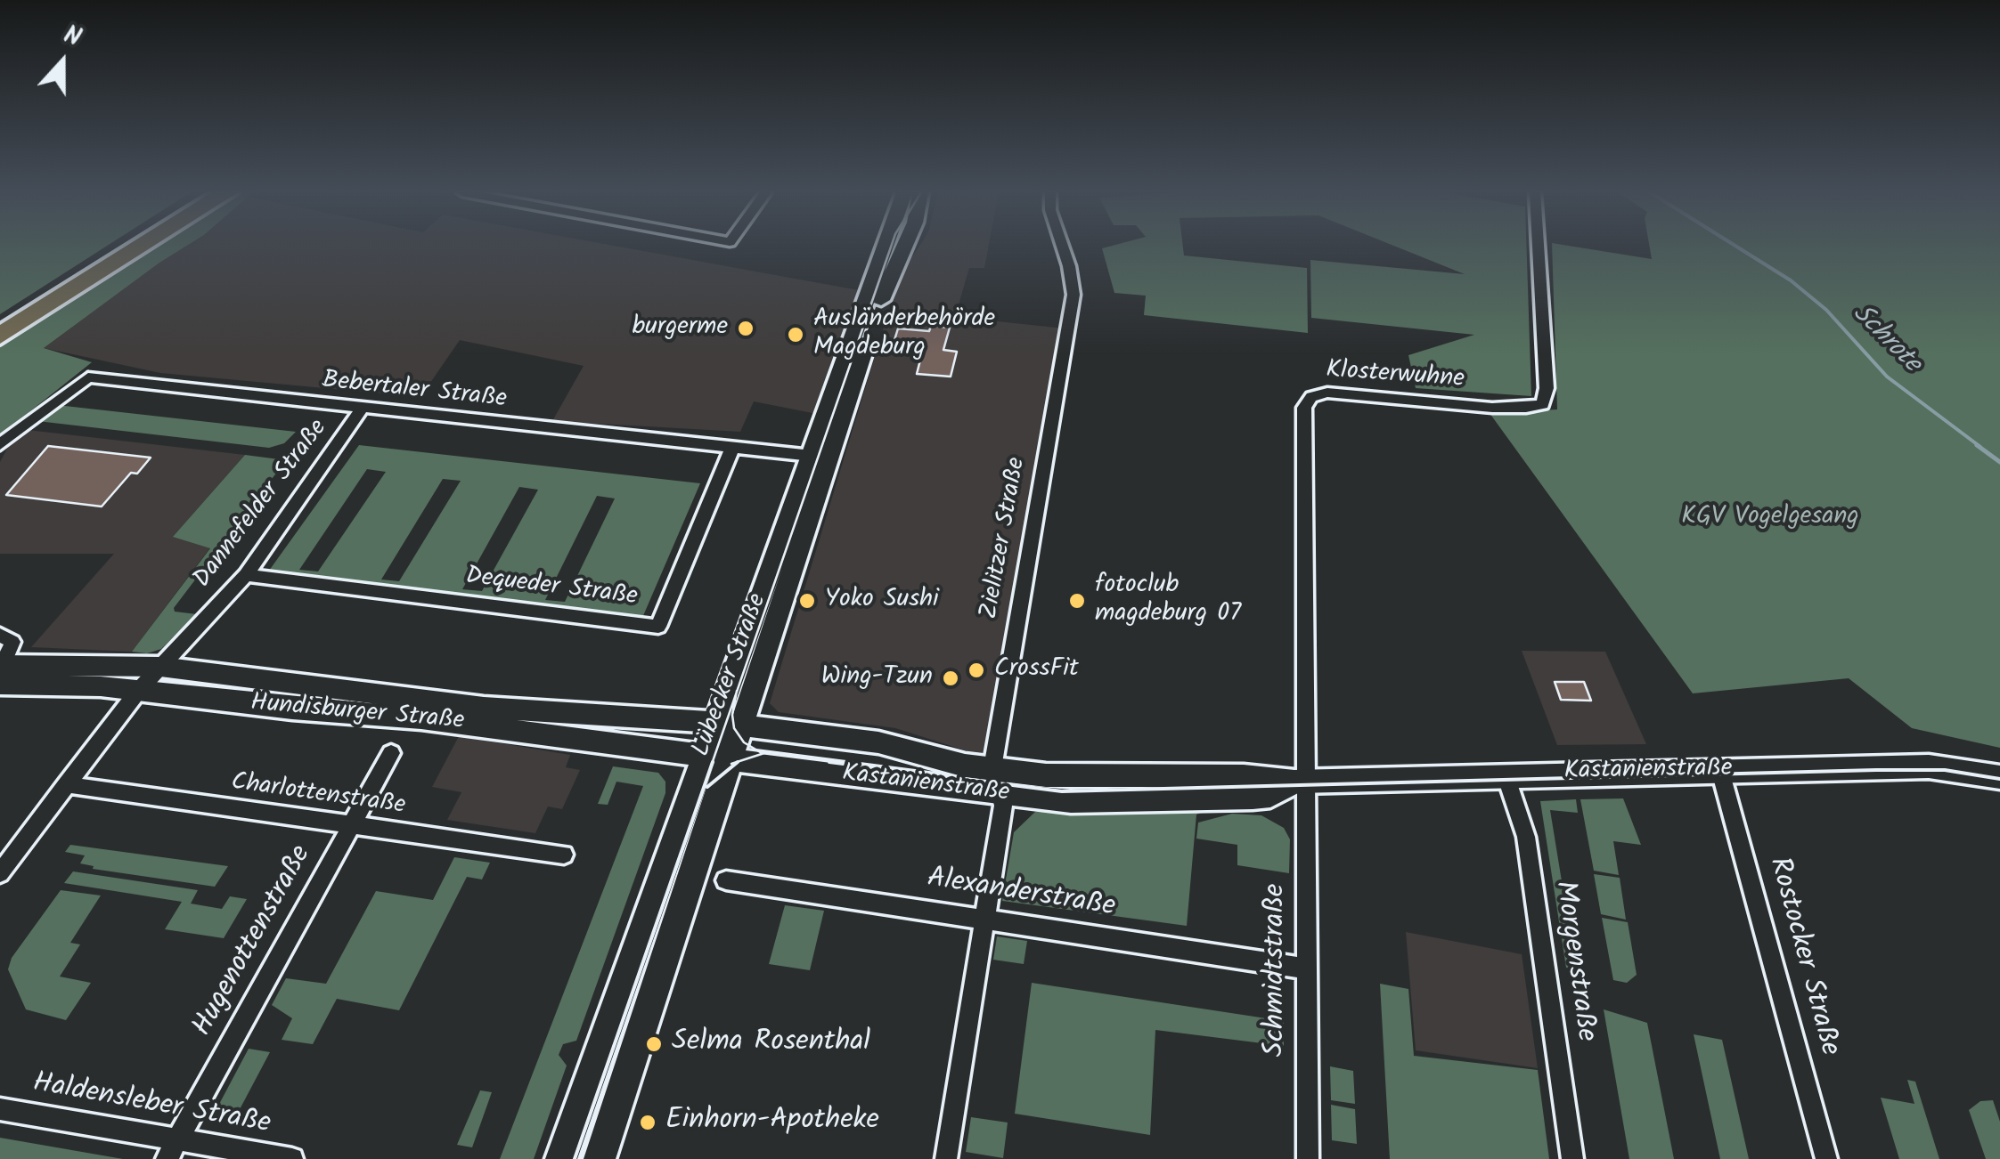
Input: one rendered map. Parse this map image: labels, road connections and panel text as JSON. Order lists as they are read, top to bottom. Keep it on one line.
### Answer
{"streets":{"main road":["Lübecker Straße","Hundisburger Straße","Kastanienstraße"],"street":["Klosterwuhne","Bebertaler Straße","Dannefelder Straße","Zielitzer Straße","Dequeder Straße","Charlottenstraße","Alexanderstraße","Hugenottenstraße","Rostocker Straße","Morgenstraße","Schmidtstraße","Haldensleber Straße"]},"crossings":[["Klosterwuhne","Kastanienstraße"],["Klosterwuhne","Schmidtstraße"],["Bebertaler Straße","Dannefelder Straße"],["Bebertaler Straße","Dequeder Straße"],["Bebertaler Straße","Lübecker Straße"],["Dannefelder Straße","Dequeder Straße"],["Dannefelder Straße","Hundisburger Straße"],["Dannefelder Straße","Charlottenstraße"],["Zielitzer Straße","Kastanienstraße"],["Zielitzer Straße","Alexanderstraße"],["Lübecker Straße","Hundisburger Straße"],["Lübecker Straße","Kastanienstraße"],["Hundisburger Straße","Kastanienstraße"],["Kastanienstraße","Rostocker Straße"],["Kastanienstraße","Morgenstraße"],["Kastanienstraße","Schmidtstraße"],["Charlottenstraße","Hugenottenstraße"],["Alexanderstraße","Schmidtstraße"],["Hugenottenstraße","Haldensleber Straße"]],"water":["Schrote"],"parks":["KGV Vogelgesang"],"places":["burgerme","Ausländerbehörde Magdeburg","Yoko Sushi","fotoclub magdeburg 07","CrossFit","Wing-Tzun","Selma Rosenthal","Einhorn-Apotheke"],"north":"top"}
